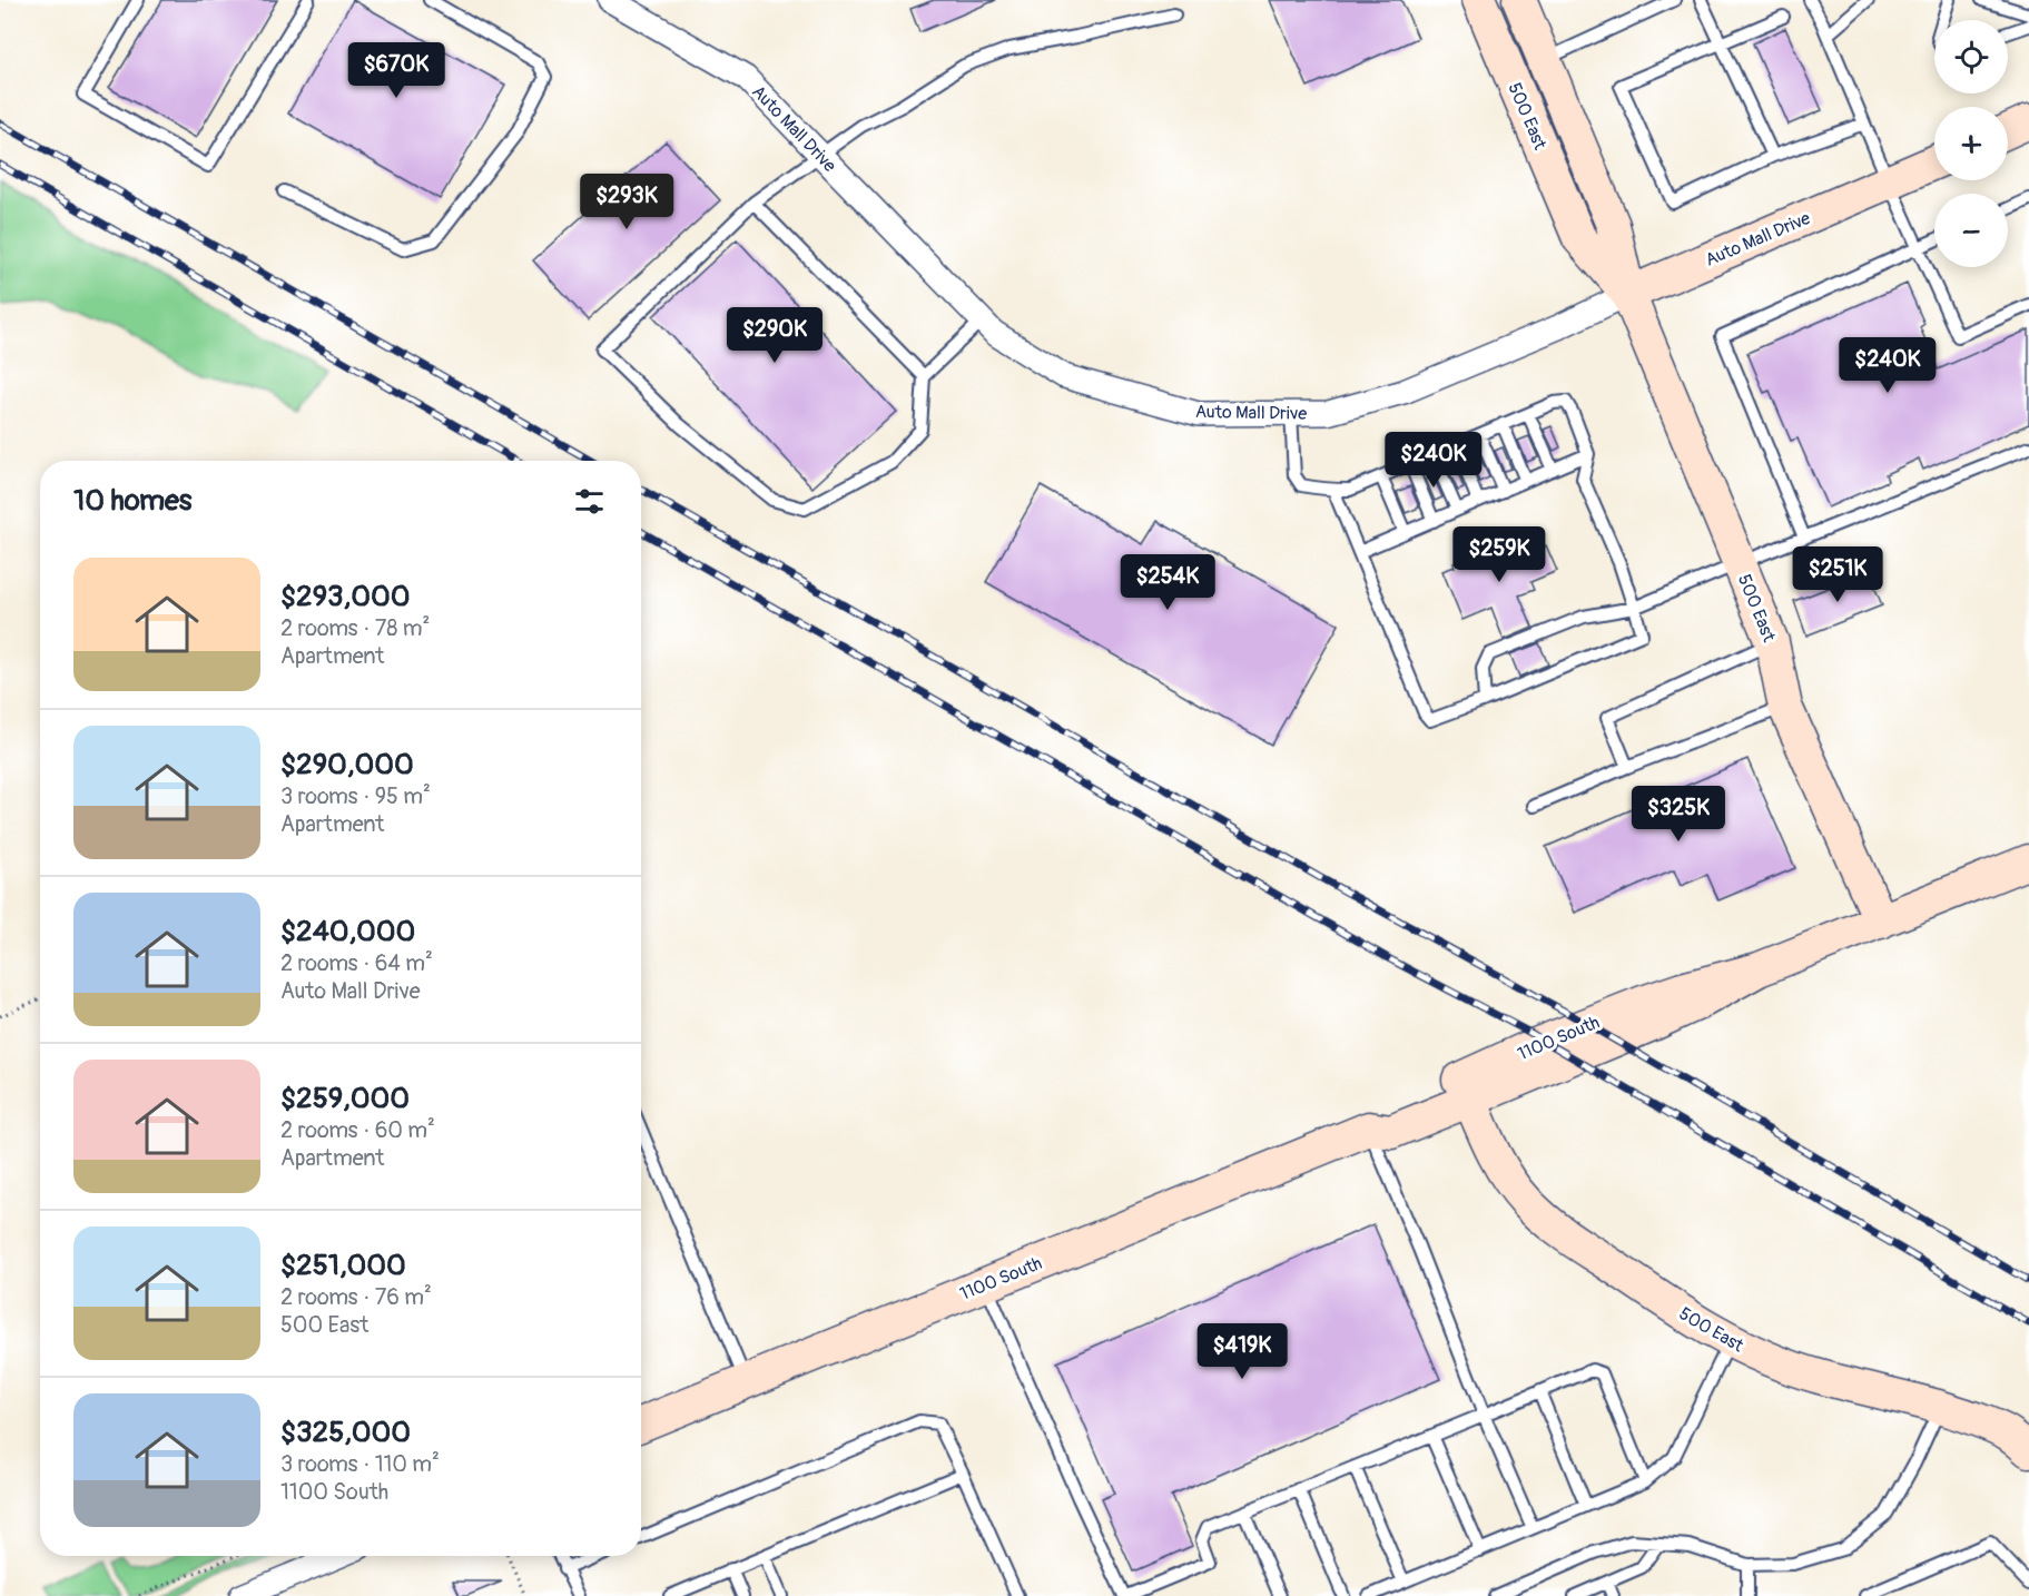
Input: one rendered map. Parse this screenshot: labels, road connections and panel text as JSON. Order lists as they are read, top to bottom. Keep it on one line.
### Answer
{"streets":{"street":["500 East","Auto Mall Drive","1100 South"]},"crossings":[["500 East","Auto Mall Drive"],["500 East","1100 South"]],"page":{"map_buttons":["+","−"],"price":["$670K","$293K","$290K","$240K","$240K","$259K","$251K","$254K","$325K","$419K"],"heading":"10 homes","list":[{"name":"$293,000","note":"2 rooms · 78 m² · Apartment"},{"name":"$290,000","note":"3 rooms · 95 m² · Apartment"},{"name":"$240,000","note":"2 rooms · 64 m² · Auto Mall Drive"},{"name":"$259,000","note":"2 rooms · 60 m² · Apartment"},{"name":"$251,000","note":"2 rooms · 76 m² · 500 East"},{"name":"$325,000","note":"3 rooms · 110 m² · 1100 South"}]}}
